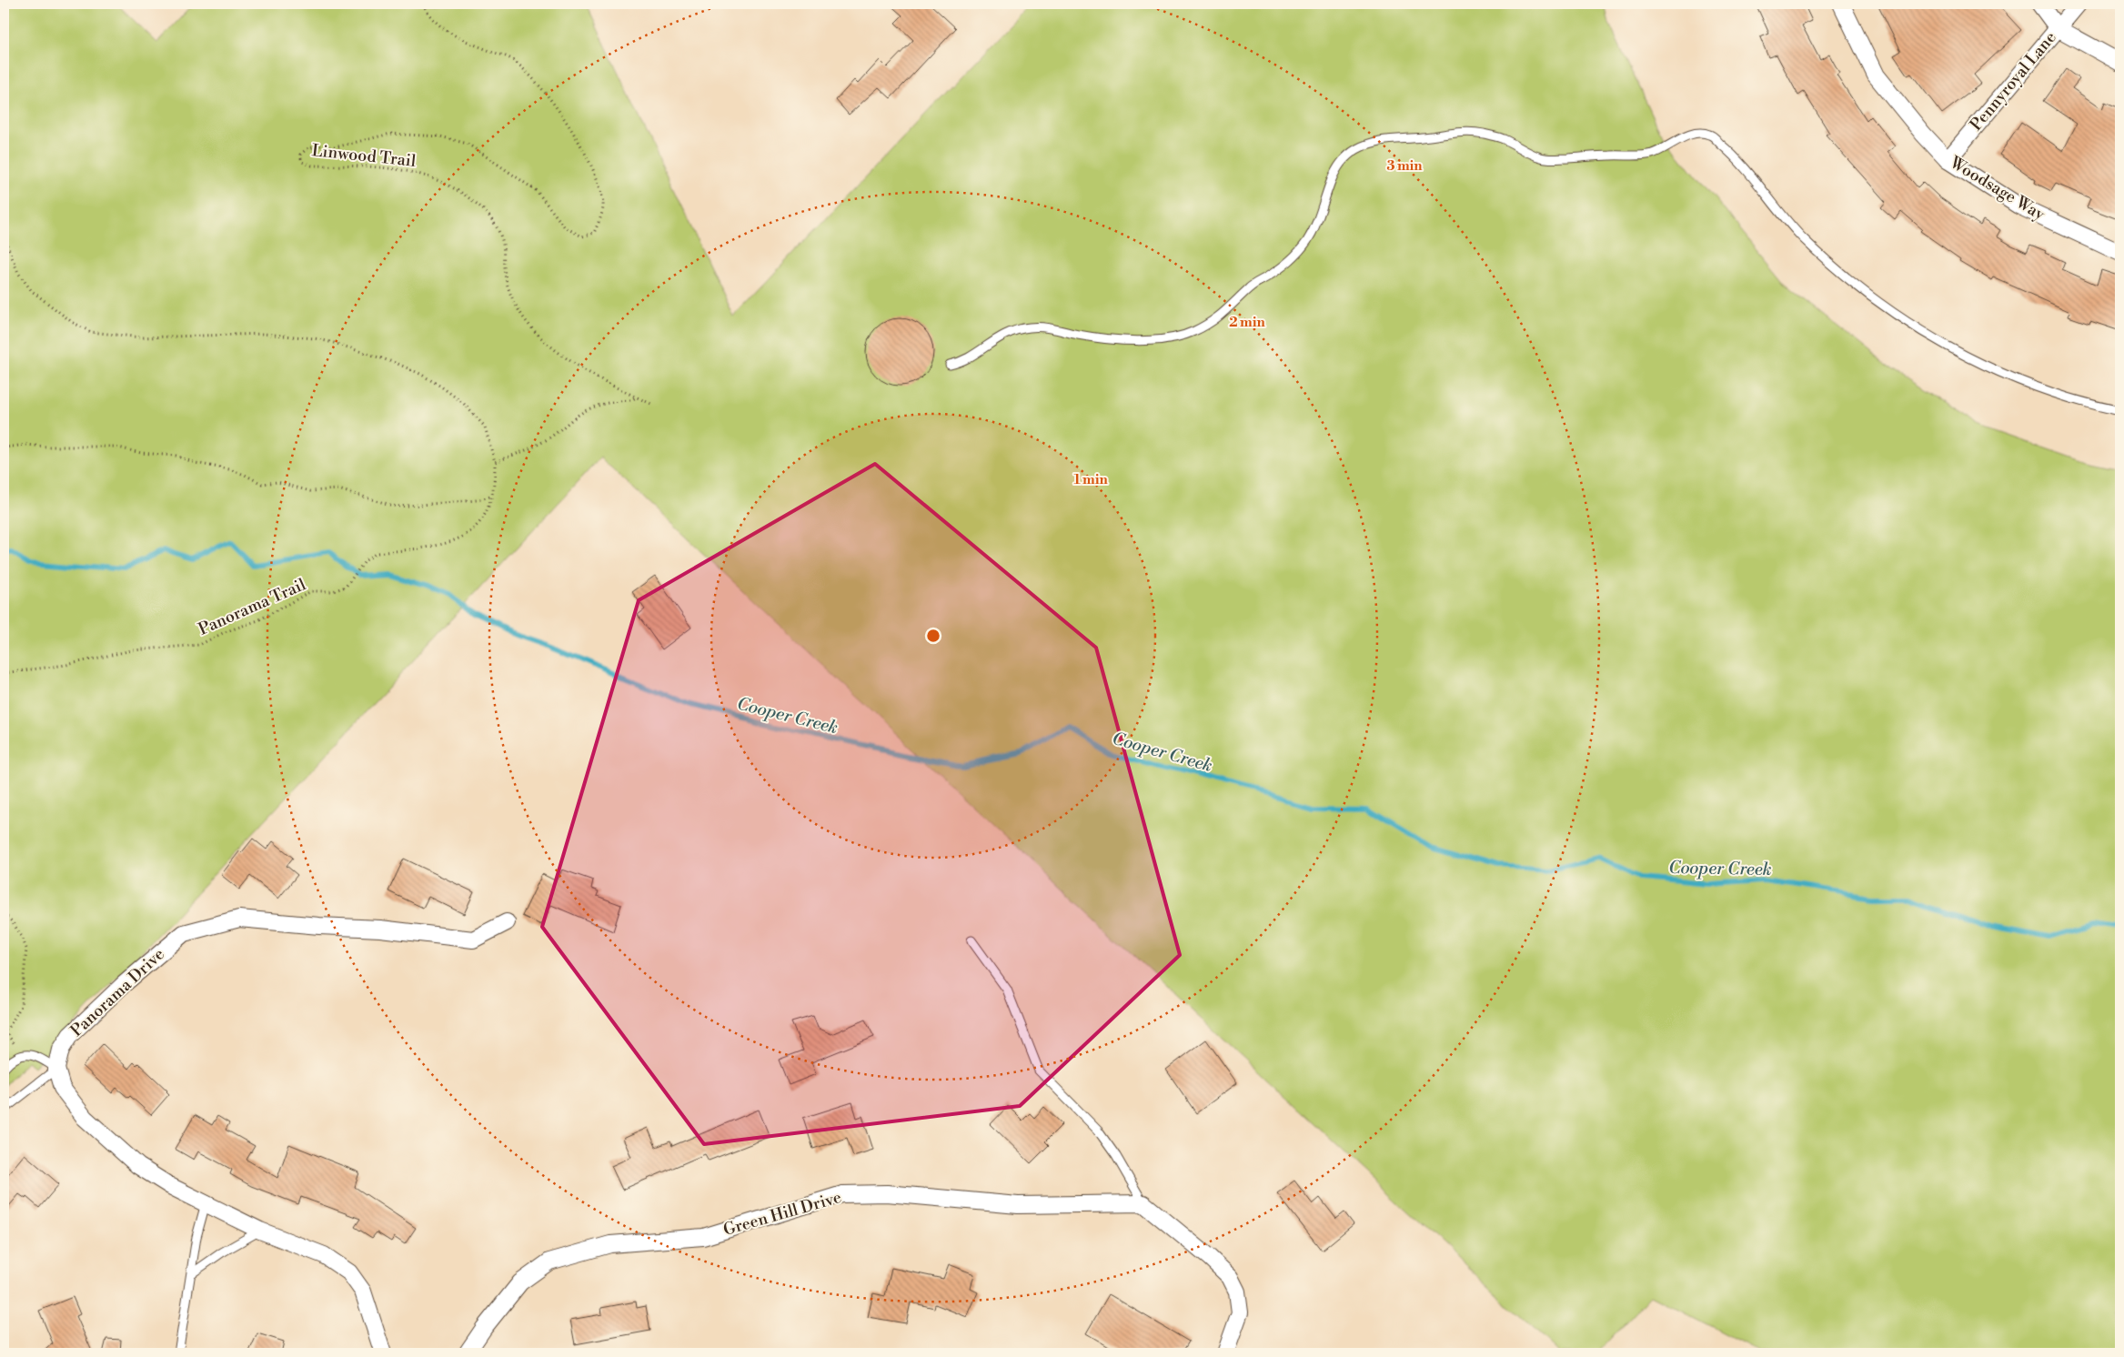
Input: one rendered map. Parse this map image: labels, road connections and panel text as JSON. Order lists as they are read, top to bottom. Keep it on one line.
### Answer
{"streets":{"street":["Pennyroyal Lane","Woodsage Way","Panorama Drive","Green Hill Drive"],"path":["Linwood Trail","Panorama Trail"]},"crossings":[["Pennyroyal Lane","Woodsage Way"]],"water":["Cooper Creek"],"rings":["3 min","2 min","1 min"]}
